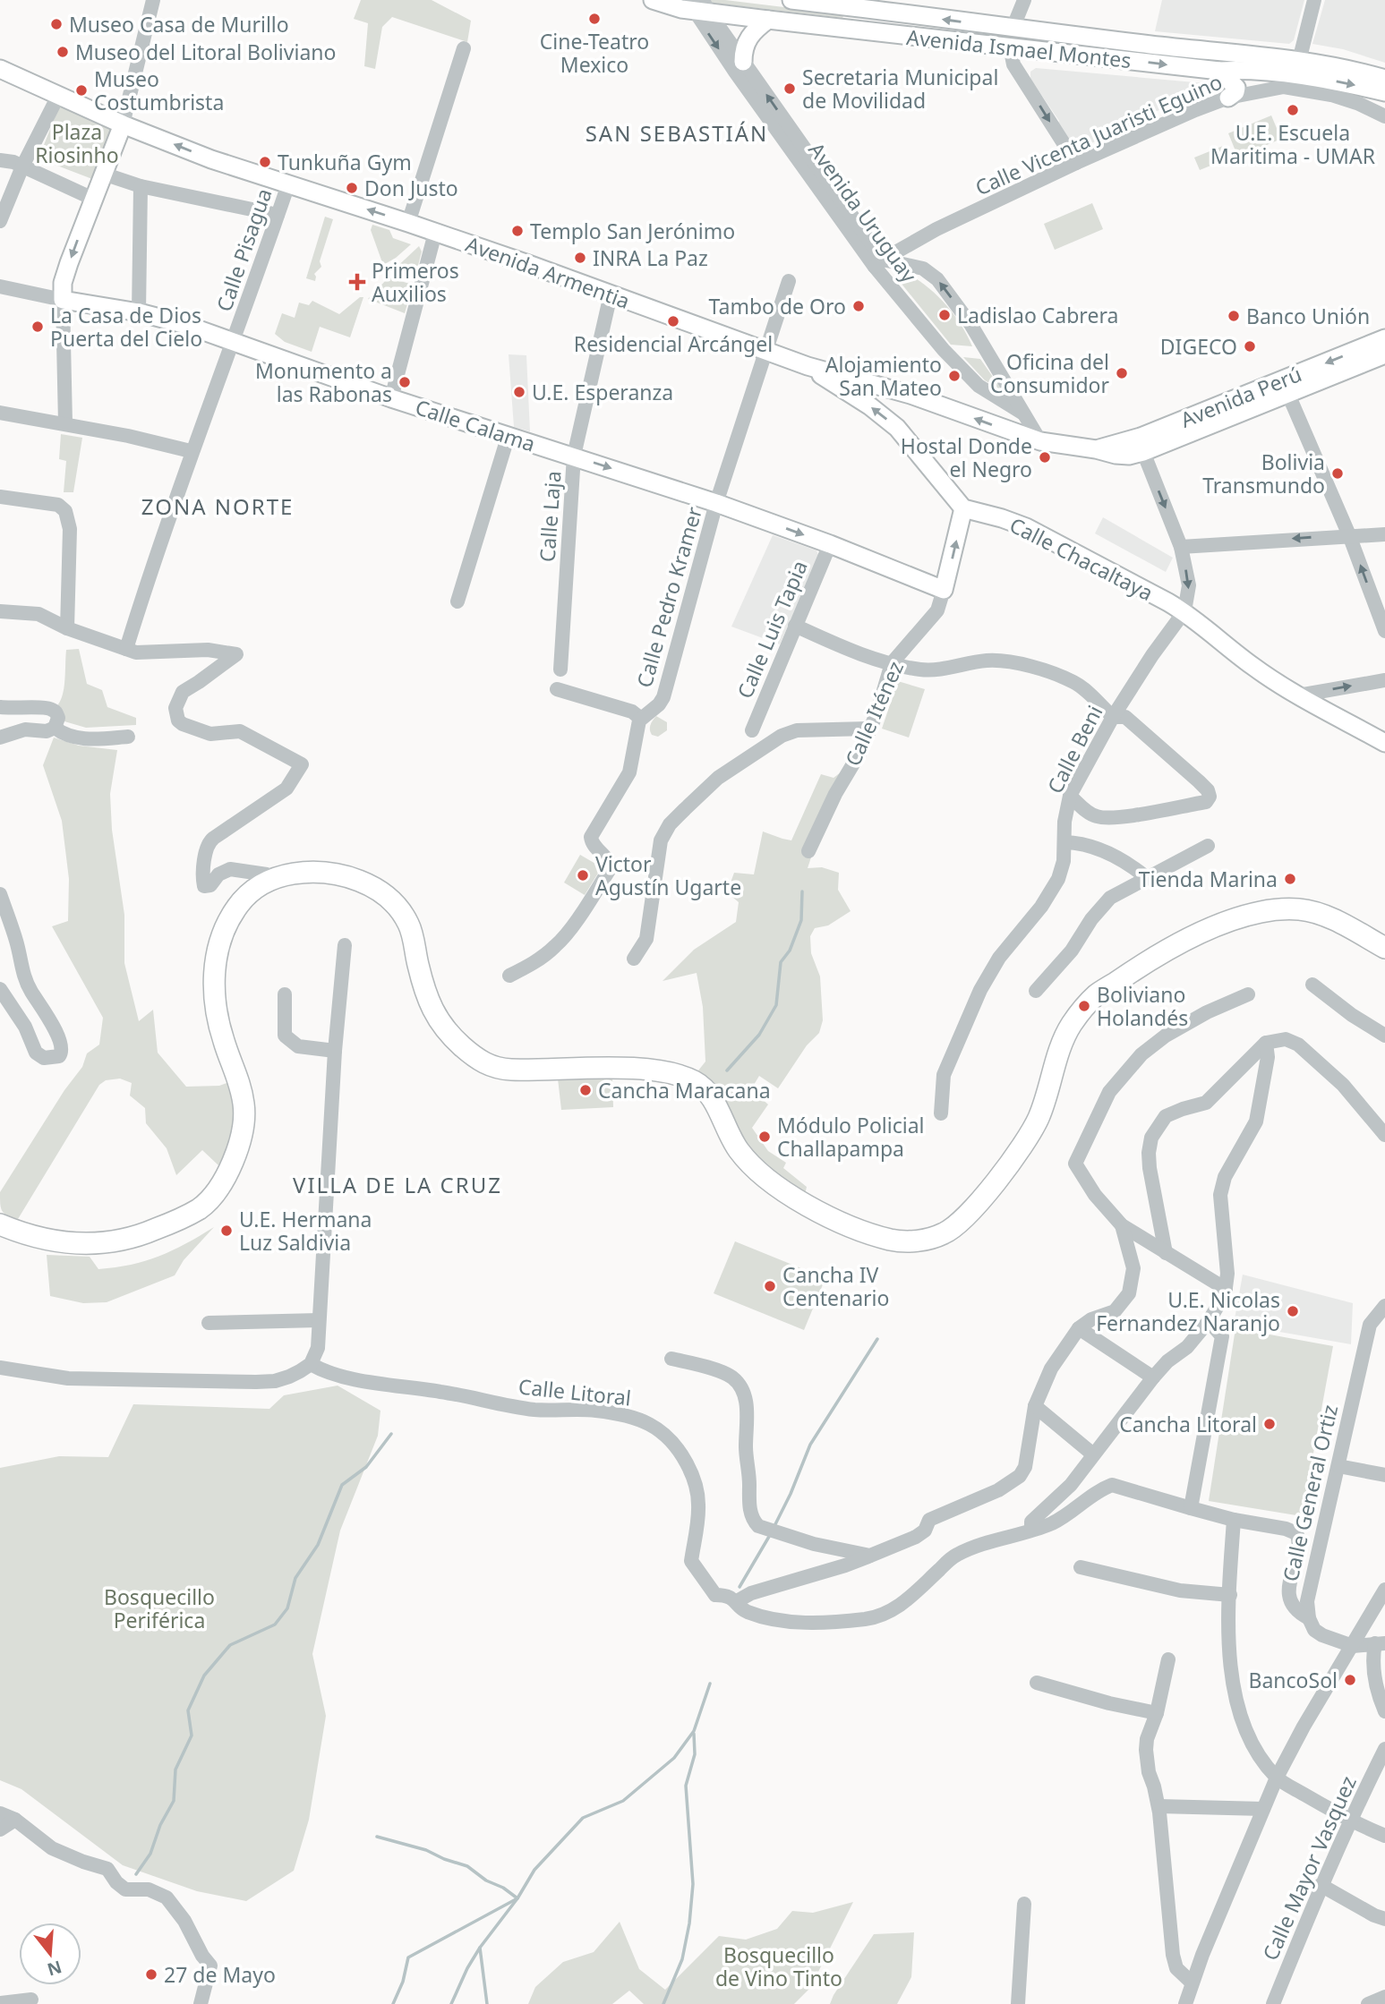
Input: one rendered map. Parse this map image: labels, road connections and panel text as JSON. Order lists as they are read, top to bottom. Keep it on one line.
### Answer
{"streets":{"main road":["Avenida Ismael Montes","Avenida Armentia","Avenida Perú","Calle Calama","Calle Chacaltaya","Calle Iténez"],"street":["Calle Vicenta Juaristi Eguino","Avenida Uruguay","Calle Pisagua","Calle Laja","Calle Pedro Kramer","Calle Luis Tapia","Calle Beni","Calle Litoral","Calle General Ortiz","Calle Mayor Vasquez"]},"crossings":[["Avenida Ismael Montes","Avenida Uruguay"],["Calle Vicenta Juaristi Eguino","Avenida Uruguay"],["Avenida Uruguay","Avenida Armentia"],["Avenida Uruguay","Avenida Perú"],["Calle Pisagua","Avenida Armentia"],["Calle Pisagua","Calle Calama"],["Avenida Armentia","Avenida Perú"],["Avenida Armentia","Calle Laja"],["Avenida Armentia","Calle Pedro Kramer"],["Calle Calama","Calle Laja"],["Calle Calama","Calle Pedro Kramer"],["Calle Calama","Calle Luis Tapia"],["Calle Calama","Calle Iténez"],["Calle Chacaltaya","Calle Iténez"],["Calle Chacaltaya","Calle Beni"],["Calle Litoral","Calle General Ortiz"]],"districts":["SAN SEBASTIÁN","ZONA NORTE","VILLA DE LA CRUZ"],"parks":["Plaza Riosinho","Bosquecillo Periférica","Bosquecillo de Vino Tinto"],"places":{"other":["Cine-Teatro Mexico","Museo Casa de Murillo","Museo del Litoral Boliviano","Secretaria Municipal de Movilidad","Museo Costumbrista","U.E. Escuela Maritima - UMAR","Tunkuña Gym","Don Justo","Templo San Jerónimo","INRA La Paz","Tambo de Oro","Ladislao Cabrera","Banco Unión","Residencial Arcángel","La Casa de Dios Puerta del Cielo","DIGECO","Oficina del Consumidor","Alojamiento San Mateo","Monumento a las Rabonas","U.E. Esperanza","Hostal Donde el Negro","Bolivia Transmundo","Victor Agustín Ugarte","Tienda Marina","Boliviano Holandés","Cancha Maracana","Módulo Policial Challapampa","U.E. Hermana Luz Saldivia","Cancha IV Centenario","U.E. Nicolas Fernandez Naranjo","Cancha Litoral","BancoSol","27 de Mayo"],"health":["Primeros Auxilios"]},"north":"bottom"}
